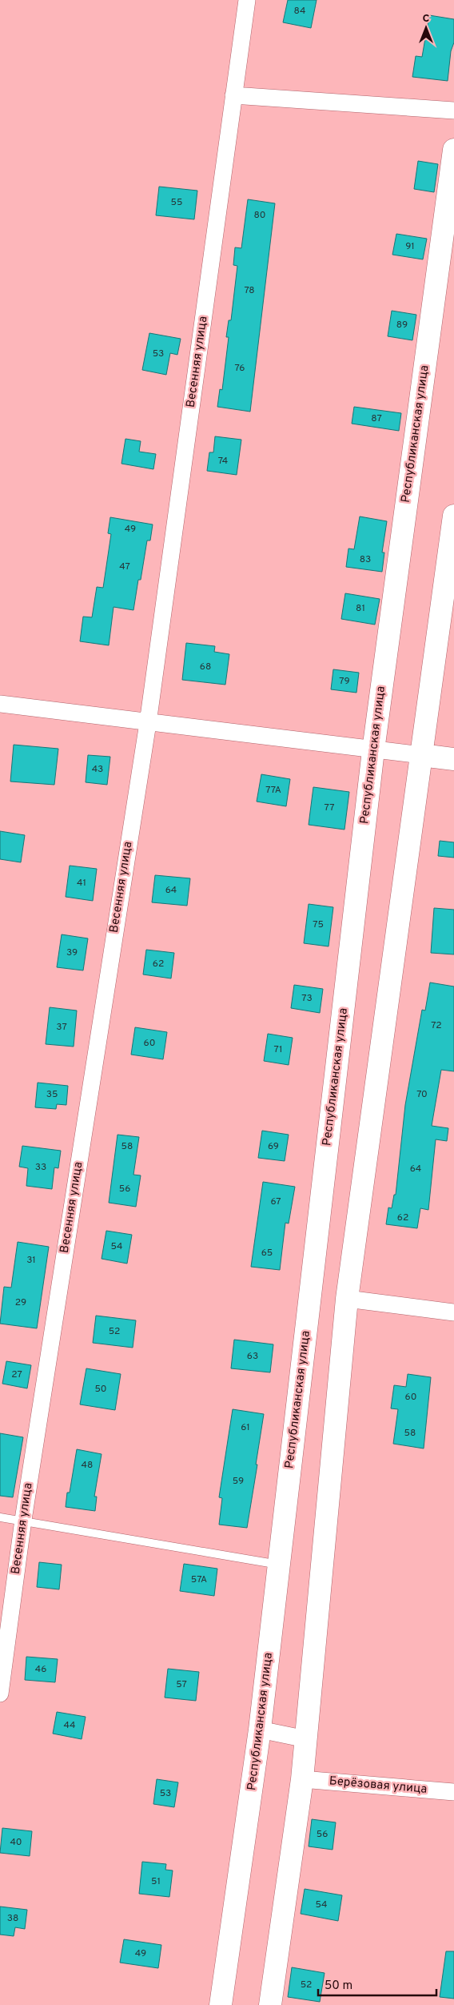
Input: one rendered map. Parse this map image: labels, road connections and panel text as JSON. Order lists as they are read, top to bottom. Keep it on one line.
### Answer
{"streets":{"street":["Весенняя улица","Республиканская улица","Берёзовая улица"]},"house_numbers":["84","55","80","91","78","89","53","76","87","74","49","83","47","81","68","79","43","77А","77","41","64","75","39","62","73","72","37","60","71","35","70","58","69","33","64","56","67","62","54","65","31","29","52","63","27","50","60","61","58","48","59","57А","46","57","44","53","56","40","51","54","38","49","52"],"scale_bar":"50 m","north":"top"}
